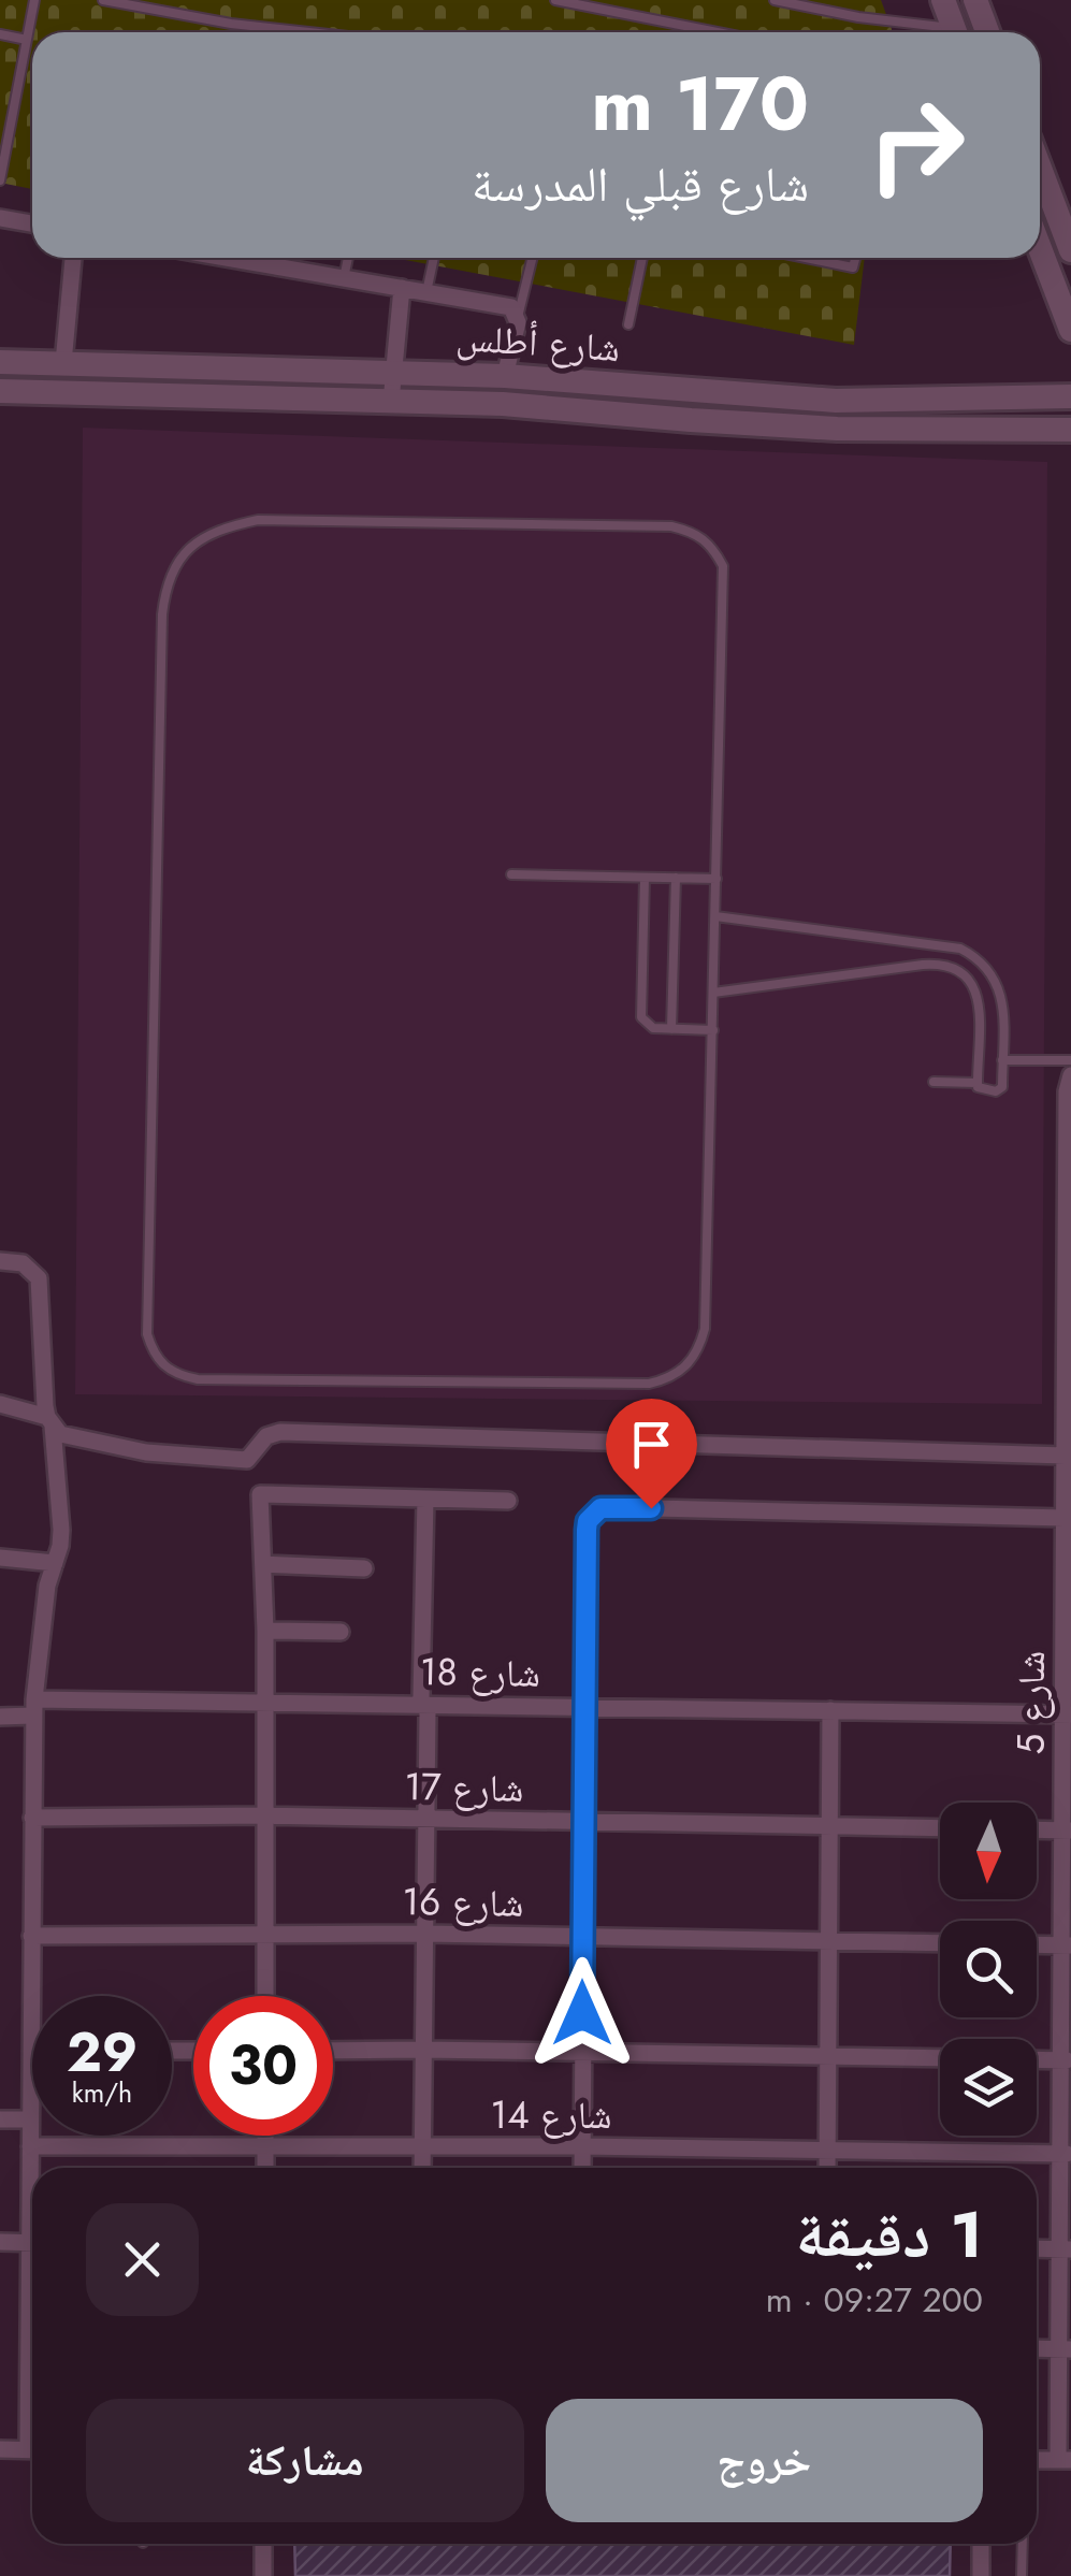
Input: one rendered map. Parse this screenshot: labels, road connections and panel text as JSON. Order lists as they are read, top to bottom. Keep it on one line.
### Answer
{"streets":{"street":["شارع أطلس","شارع 18","شارع 5","شارع 17","شارع 16","شارع 14"]},"crossings":[["شارع 18","شارع 5"],["شارع 5","شارع 14"]],"north":"bottom","page":{"turn":["170 m","شارع قبلي المدرسة"],"speed":"29 km/h","limit":"30","heading":["1 دقيقة","200 m · 09:27"],"buttons":["خروج","مشاركة"]}}
